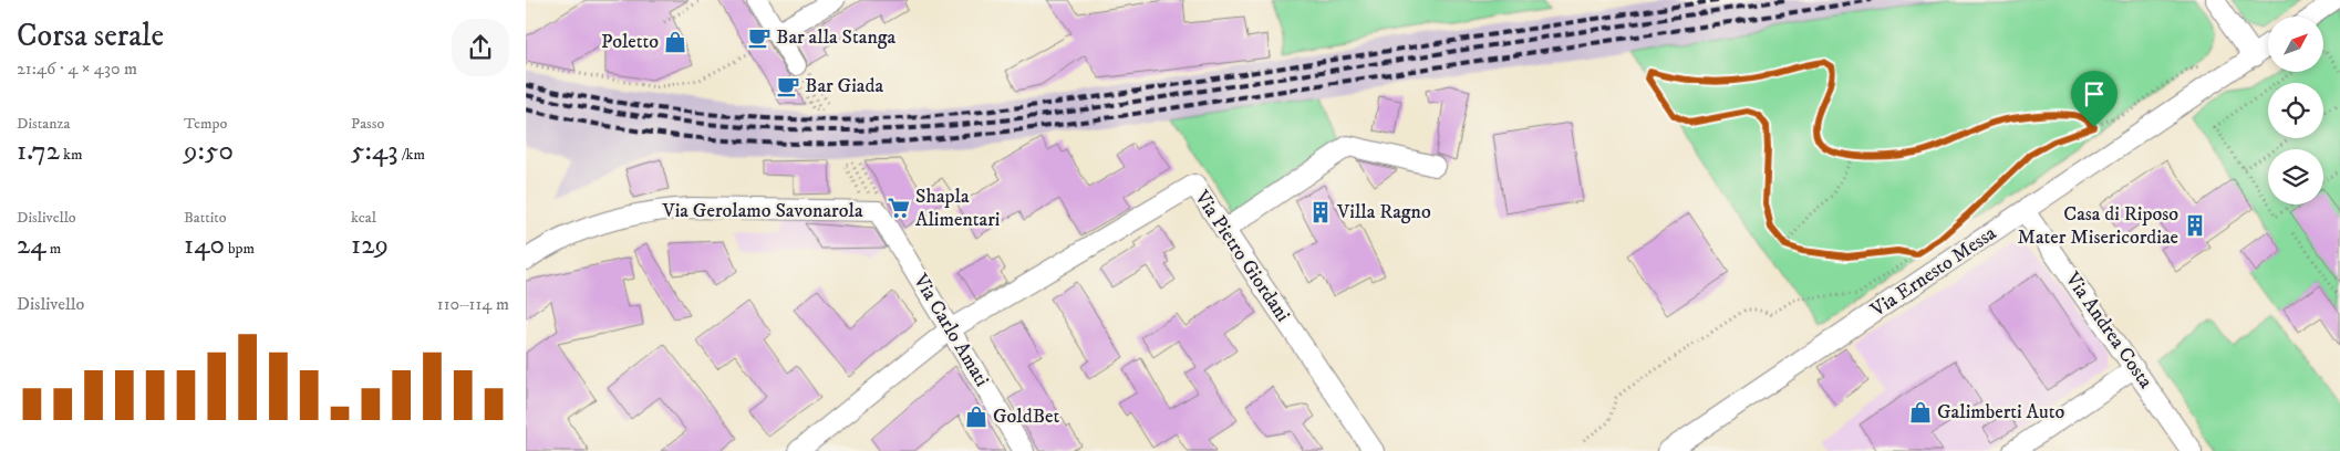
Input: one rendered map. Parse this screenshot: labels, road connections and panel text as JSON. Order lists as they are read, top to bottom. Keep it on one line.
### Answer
{"streets":{"street":["Via Gerolamo Savonarola","Via Pietro Giordani","Via Ernesto Messa","Via Carlo Amati","Via Andrea Costa"]},"crossings":[["Via Gerolamo Savonarola","Via Carlo Amati"],["Via Pietro Giordani","Via Carlo Amati"],["Via Ernesto Messa","Via Andrea Costa"]],"places":{"cafe":["Bar alla Stanga","Bar Giada"],"shop":["Poletto","Galimberti Auto","GoldBet"],"supermarket":["Shapla Alimentari"],"building":["Villa Ragno","Casa di Riposo Mater Misericordiae"]},"north":"top right","page":{"heading":["Corsa serale","21:46 · 4 × 430 m"],"stats":[["Distanza","1.72 km"],["Tempo","9:50"],["Passo","5:43 /km"],["Dislivello","24 m"],["Battito","140 bpm"],["kcal","129"]],"chart":["Dislivello","110–114 m"]}}
